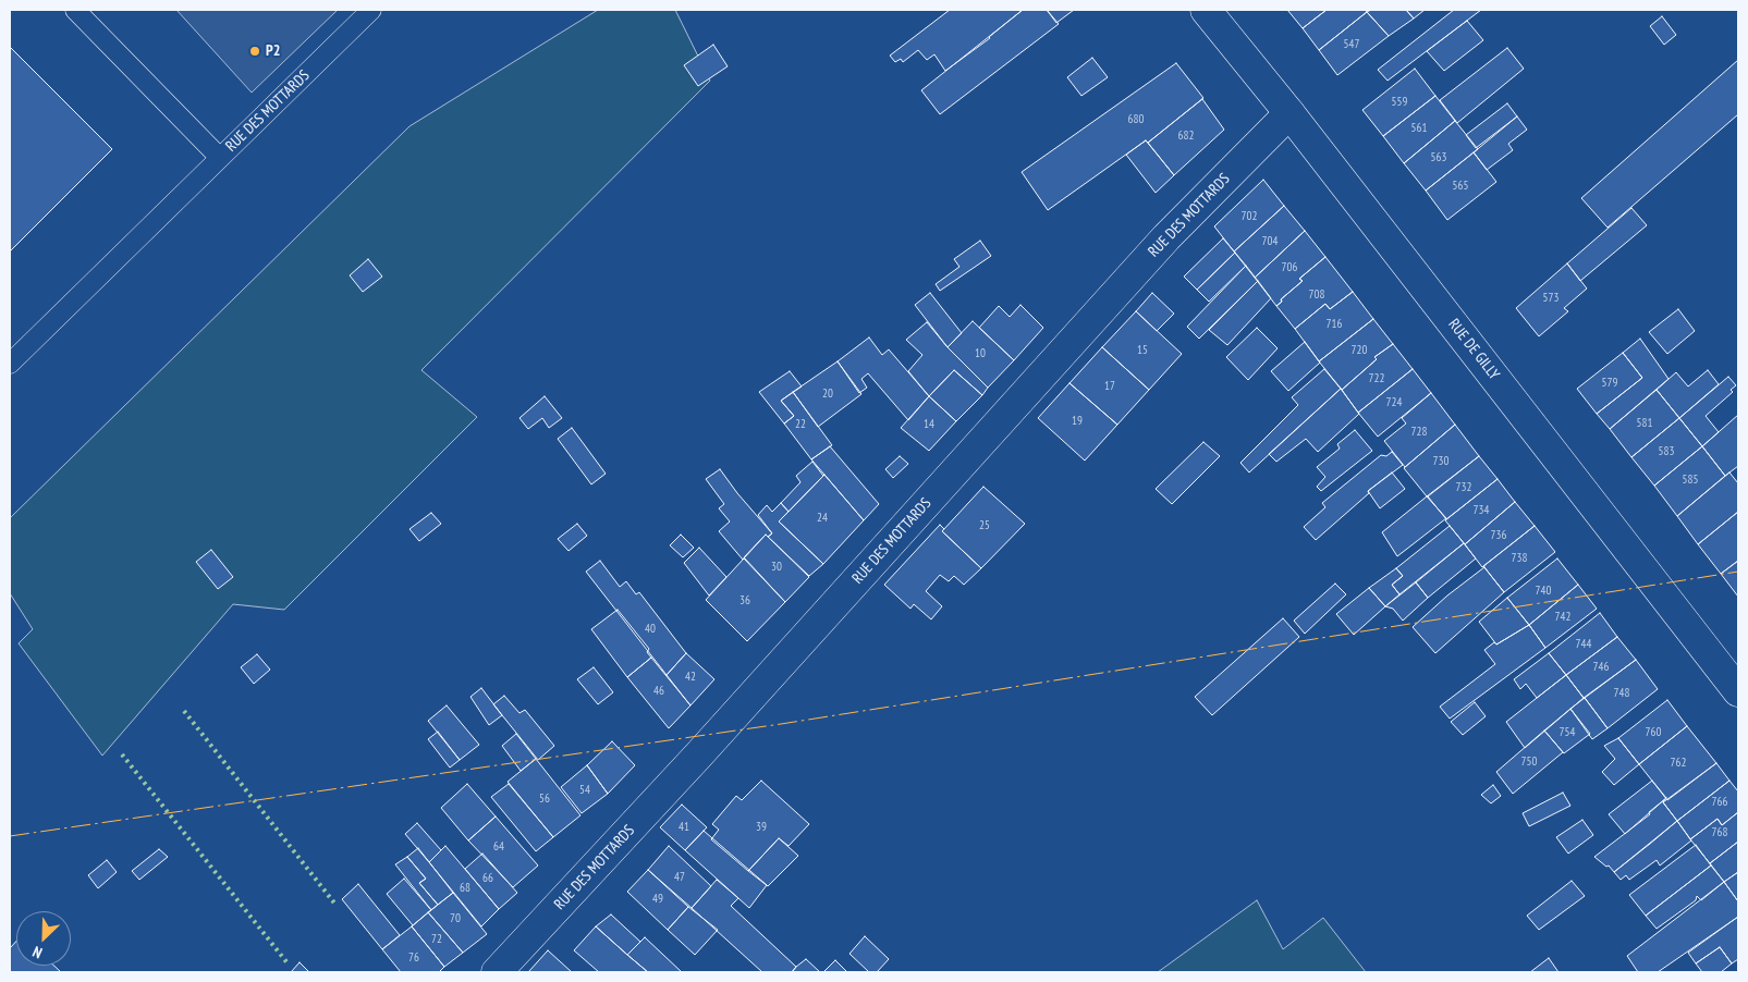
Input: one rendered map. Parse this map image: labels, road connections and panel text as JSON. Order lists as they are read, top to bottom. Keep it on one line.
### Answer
{"streets":{"street":["RUE DES MOTTARDS","RUE DE GILLY"]},"crossings":[["RUE DES MOTTARDS","RUE DE GILLY"]],"places":["P2"],"house_numbers":["547","559","680","561","682","563","565","702","704","706","708","573","716","15","720","10","722","579","17","20","724","19","581","22","14","728","583","730","585","732","734","24","25","736","738","30","740","36","742","40","744","746","42","46","748","754","760","750","762","54","56","766","41","39","768","64","47","66","68","49","70","72","76"],"north":"bottom left"}
